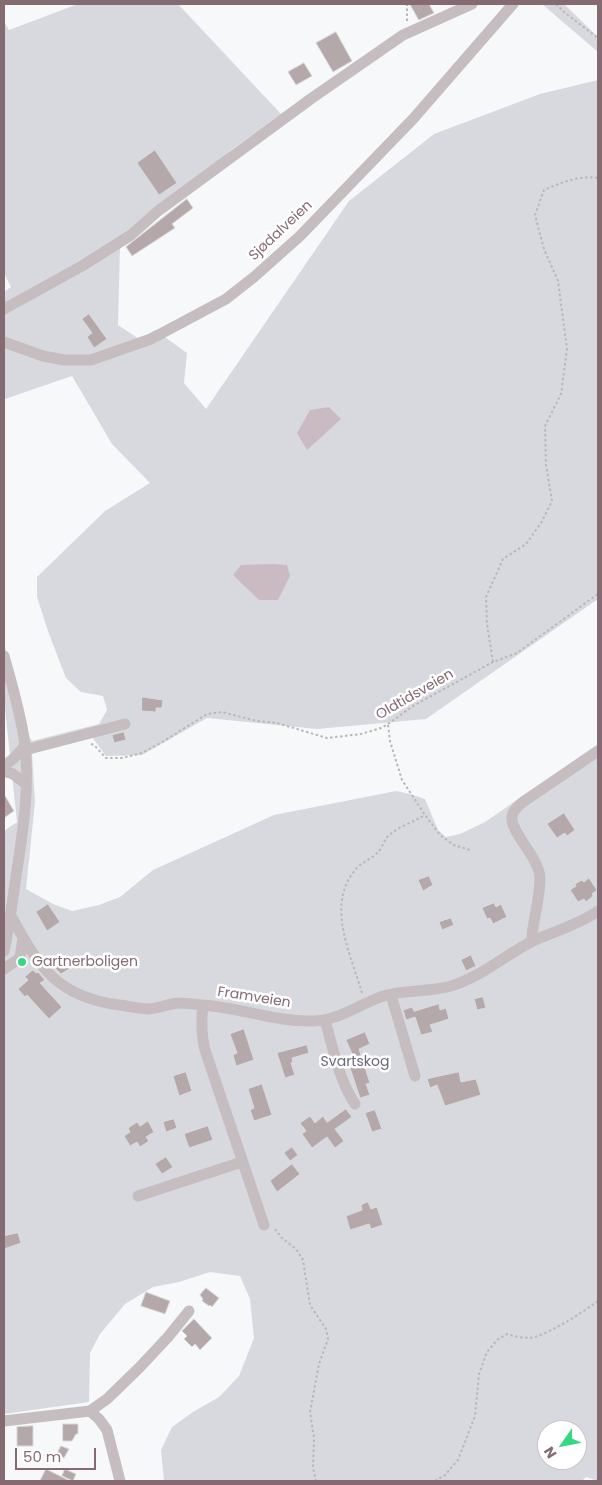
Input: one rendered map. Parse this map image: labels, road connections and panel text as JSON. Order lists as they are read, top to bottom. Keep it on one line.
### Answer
{"streets":{"street":["Sjødalveien","Framveien"],"path":["Oldtidsveien"]},"parks":["Svartskog"],"places":["Gartnerboligen"],"scale_bar":"50 m","north":"bottom left"}
